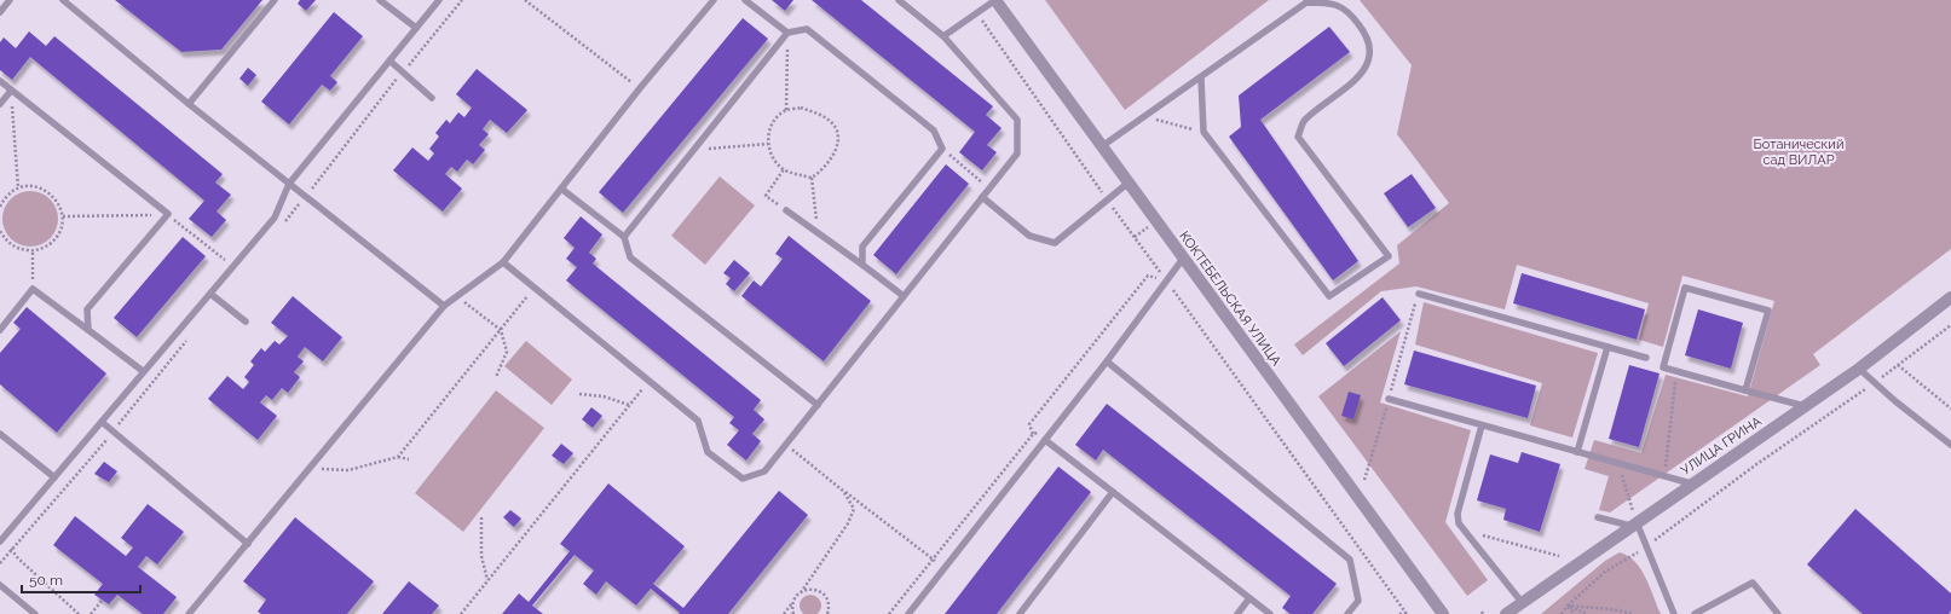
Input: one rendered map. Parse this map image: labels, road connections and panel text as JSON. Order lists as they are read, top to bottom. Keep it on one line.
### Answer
{"streets":{"street":["КОКТЕБЕЛЬСКАЯ УЛИЦА","УЛИЦА ГРИНА"]},"parks":["Ботанический сад ВИЛАР"],"scale_bar":"50 m"}
